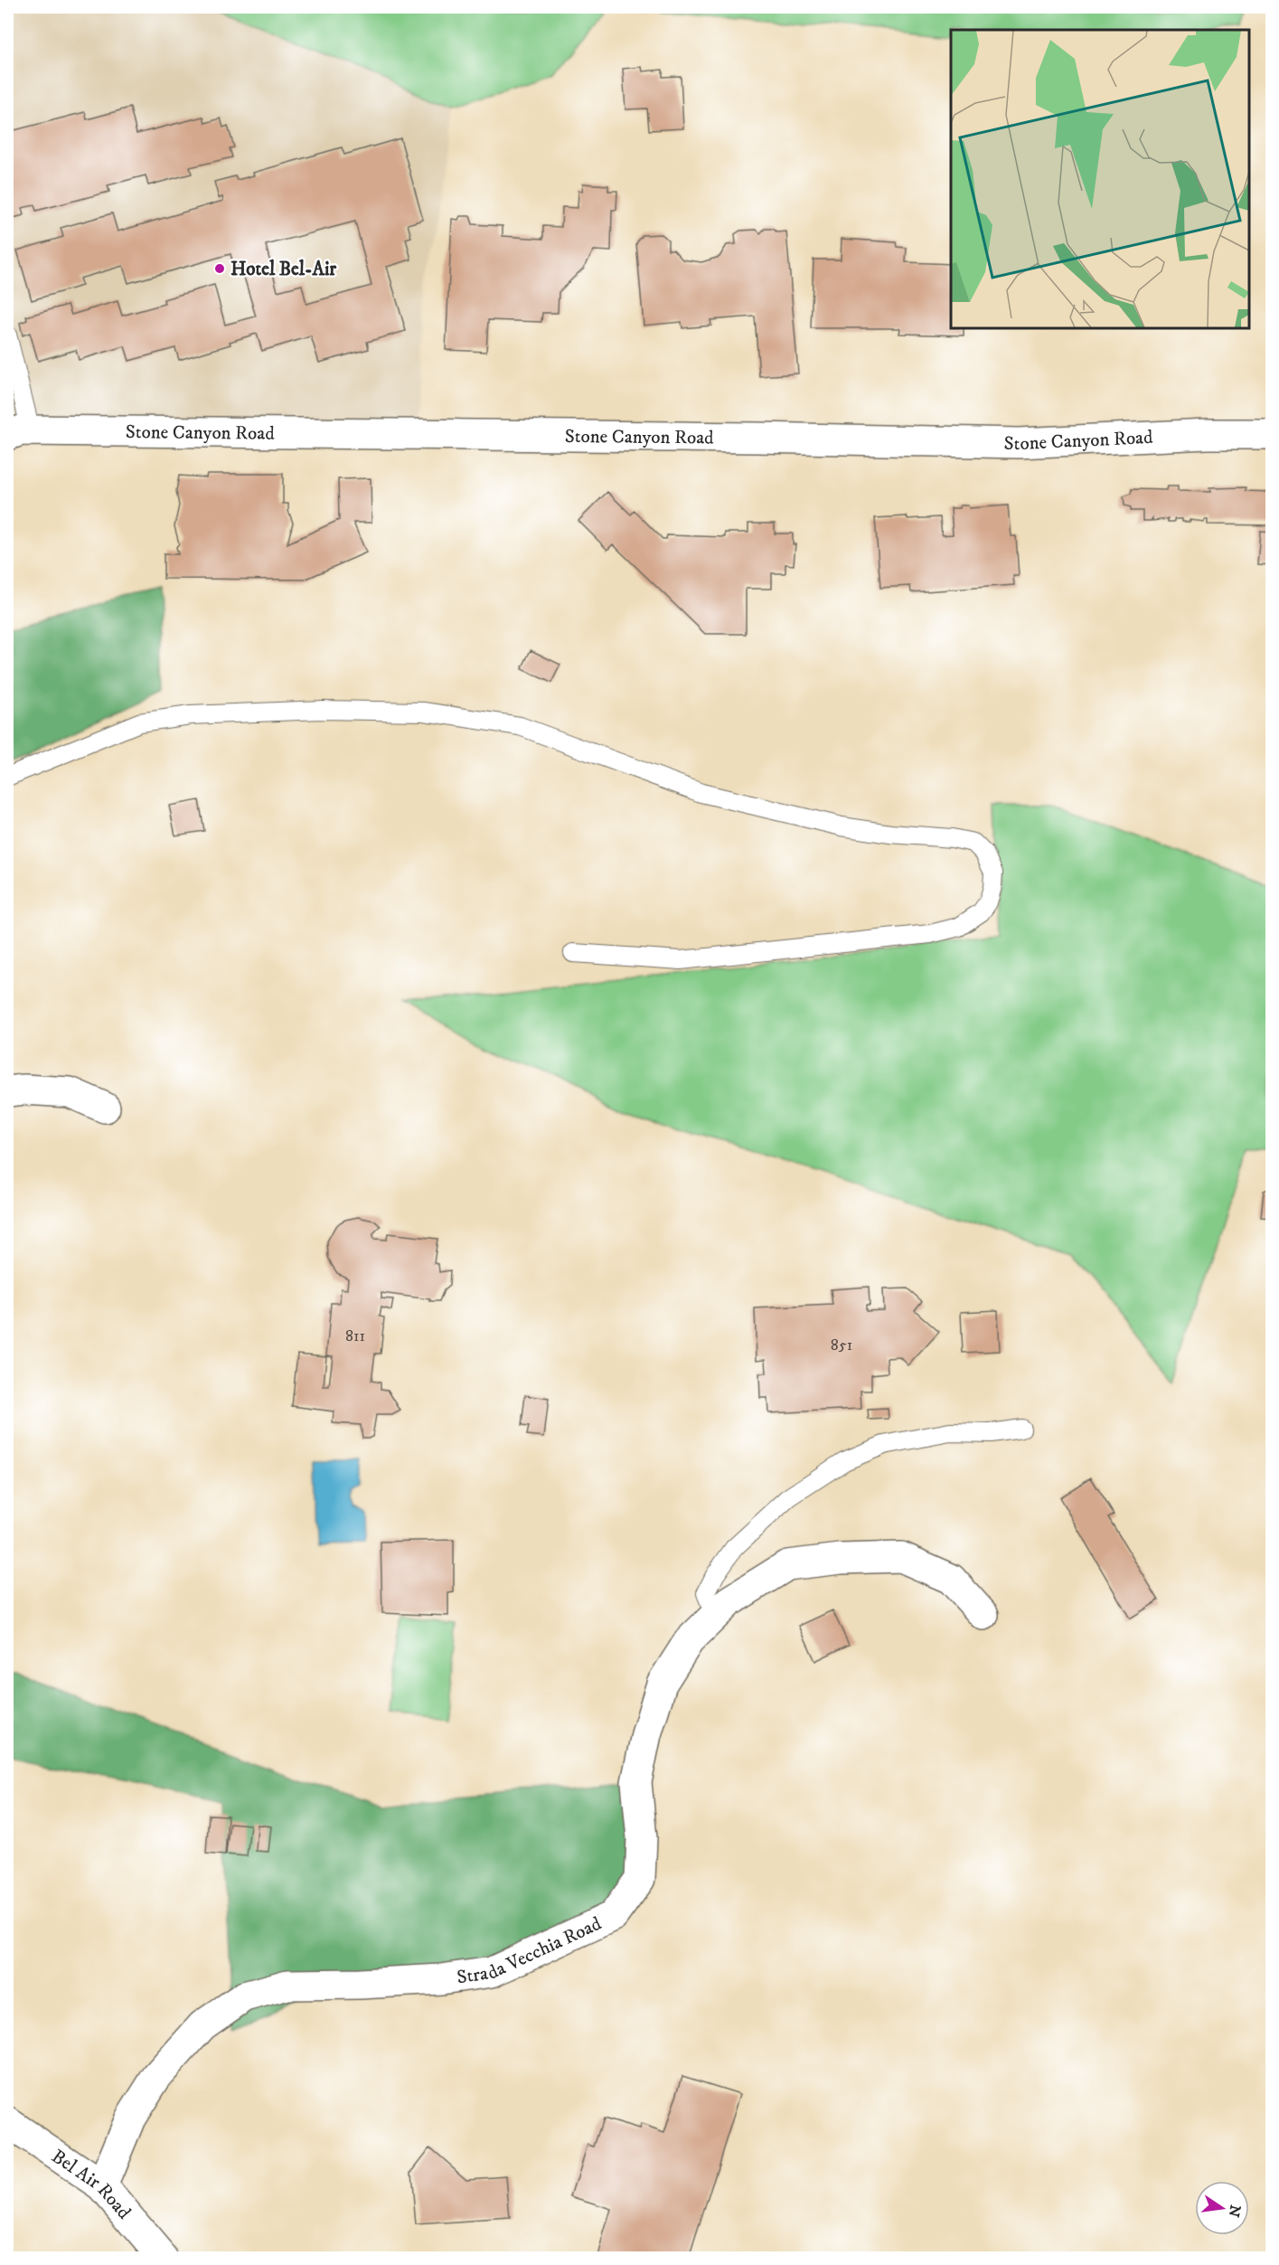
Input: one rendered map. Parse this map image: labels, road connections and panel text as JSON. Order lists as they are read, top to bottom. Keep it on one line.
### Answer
{"streets":{"street":["Stone Canyon Road","Strada Vecchia Road","Bel Air Road"]},"crossings":[["Strada Vecchia Road","Bel Air Road"]],"places":["Hotel Bel-Air"],"house_numbers":["811","851"],"north":"right"}
